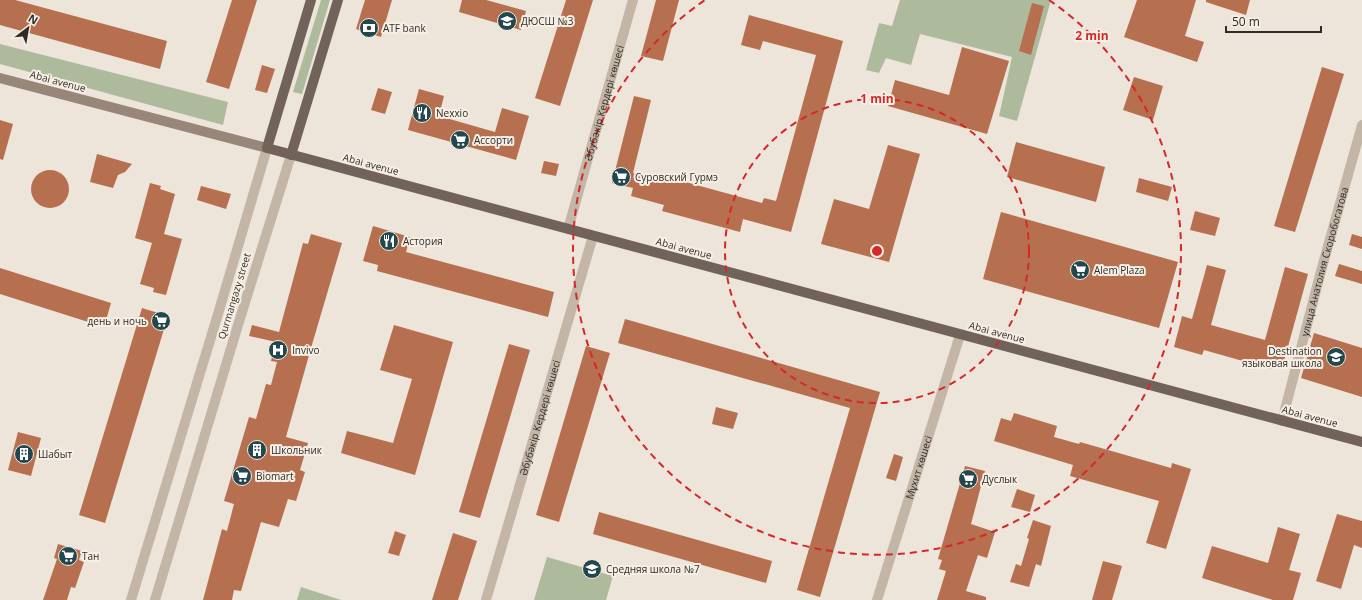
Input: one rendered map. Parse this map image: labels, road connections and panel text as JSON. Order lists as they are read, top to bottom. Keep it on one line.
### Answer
{"streets":{"main road":["Abai avenue","Qurmangazy street"],"street":["Әбубәкір Кердері көшесі","улица Анатолия Скоробогатова","Мұхит көшесі"]},"crossings":[["Abai avenue","Әбубәкір Кердері көшесі"],["Abai avenue","улица Анатолия Скоробогатова"],["Abai avenue","Qurmangazy street"],["Abai avenue","Мұхит көшесі"]],"places":{"school or university":["ДЮСШ №3","Destination языковая школа","Средняя школа №7"],"bank":["ATF bank"],"restaurant":["Nexxio","Астория"],"supermarket":["Ассорти","Суровский Гурмэ","Alem Plaza","день и ночь","Biomart","Дуслык","Тан"],"hospital":["Invivo"],"building":["Школьник","Шабыт"]},"scale_bar":"50 m","north":"top right","rings":["2 min","1 min"]}
